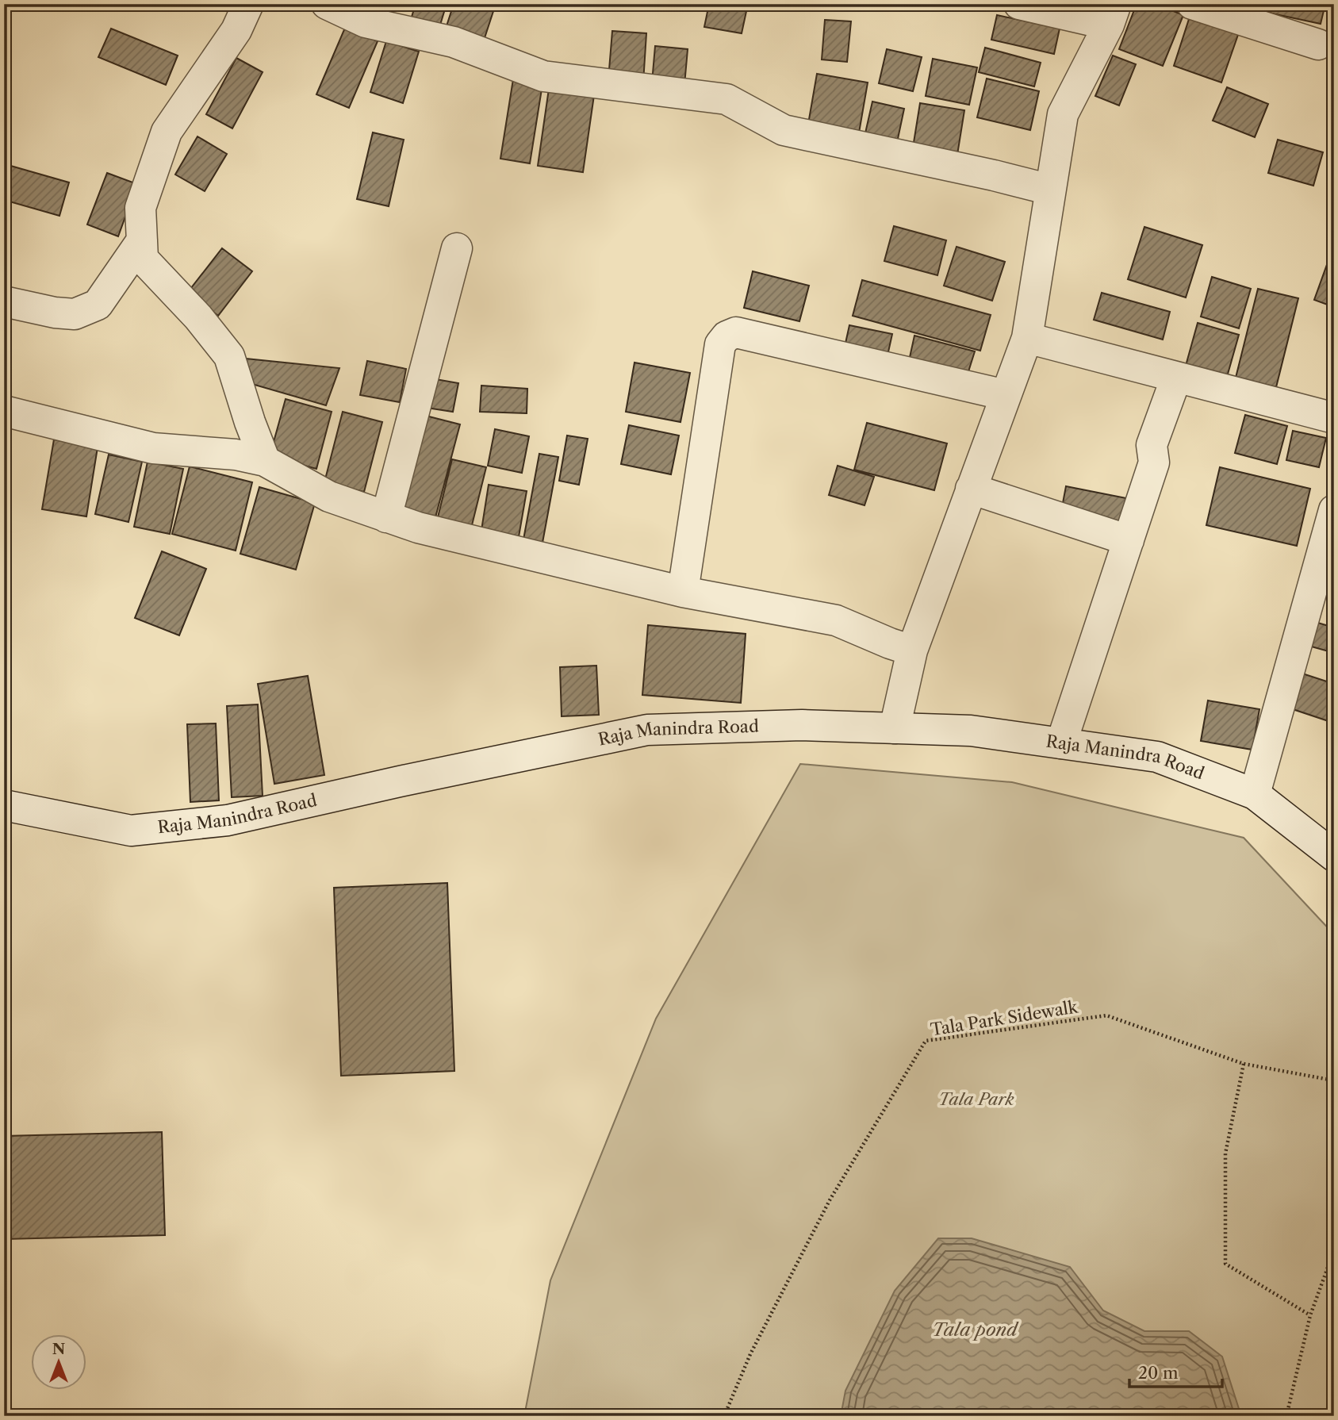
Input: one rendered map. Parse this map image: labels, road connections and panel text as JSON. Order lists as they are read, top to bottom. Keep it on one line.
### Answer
{"streets":{"street":["Raja Manindra Road"],"path":["Tala Park Sidewalk"]},"water":["Tala pond"],"parks":["Tala Park"],"scale_bar":"20 m","north":"top"}
